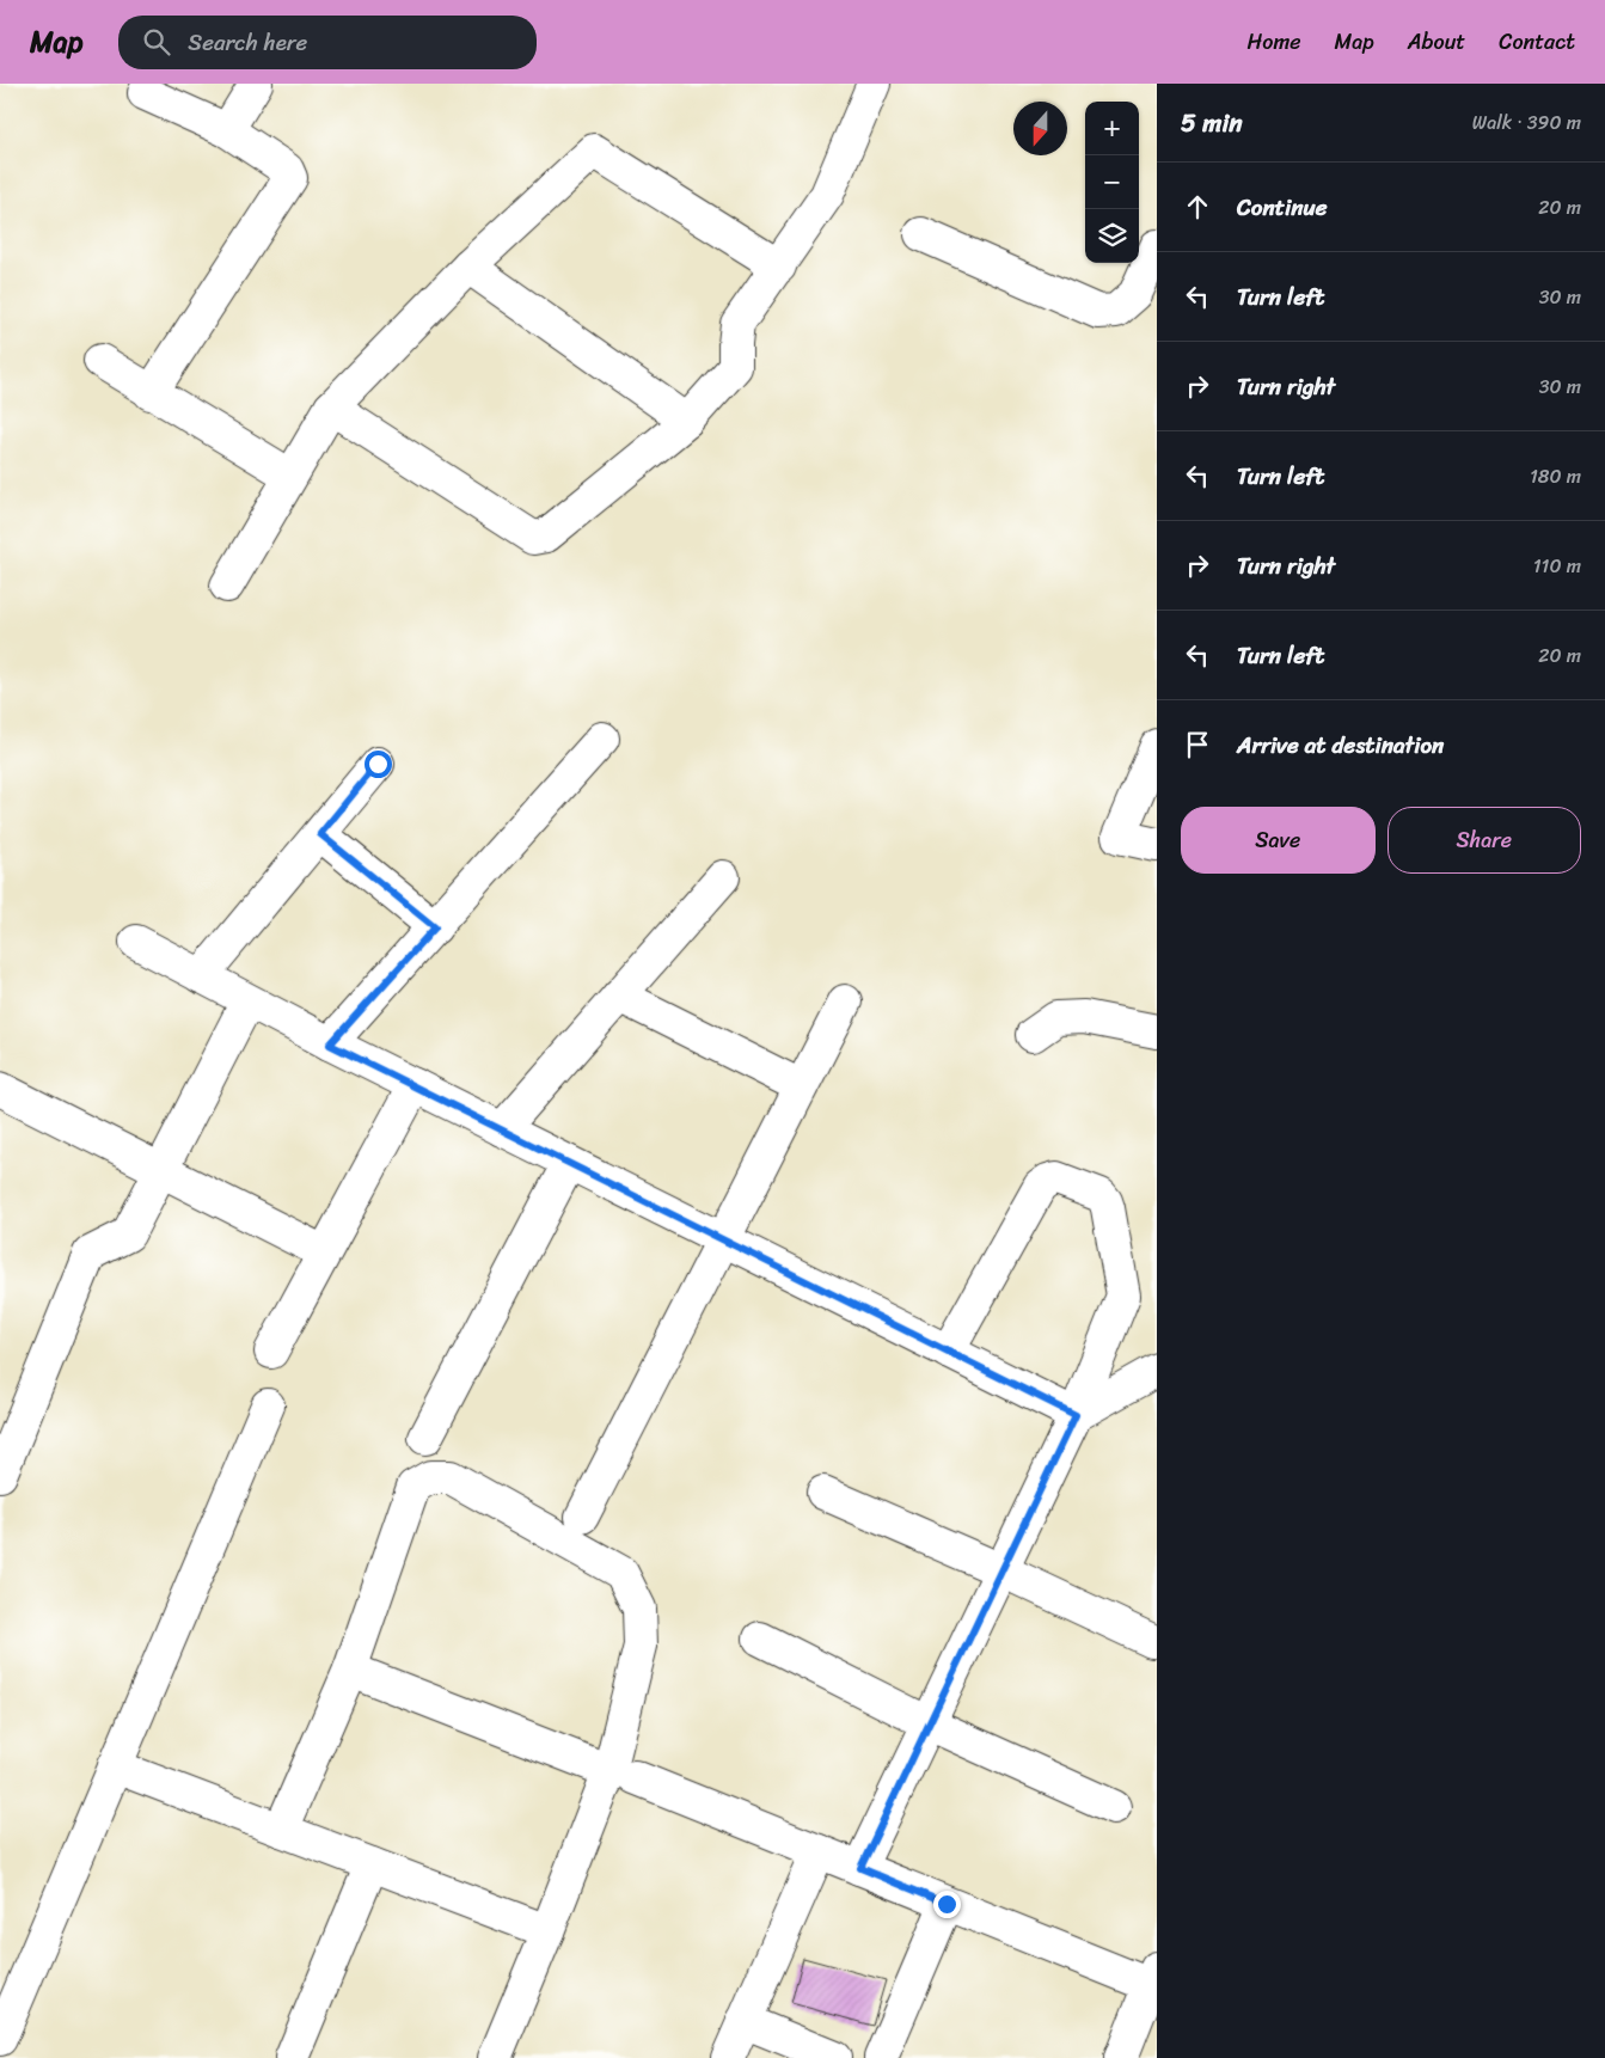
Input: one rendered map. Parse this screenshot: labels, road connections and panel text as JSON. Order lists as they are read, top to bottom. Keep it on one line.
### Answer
{"north":"bottom","page":{"header":"Map","search":"Search here","nav":["Home","Map","About","Contact"],"heading":["5 min","Walk · 390 m"],"map_buttons":["+","−"],"list":[["Continue","20 m"],["Turn left","30 m"],["Turn right","30 m"],["Turn left","180 m"],["Turn right","110 m"],["Turn left","20 m"],"Arrive at destination"],"buttons":["Save","Share"]}}
